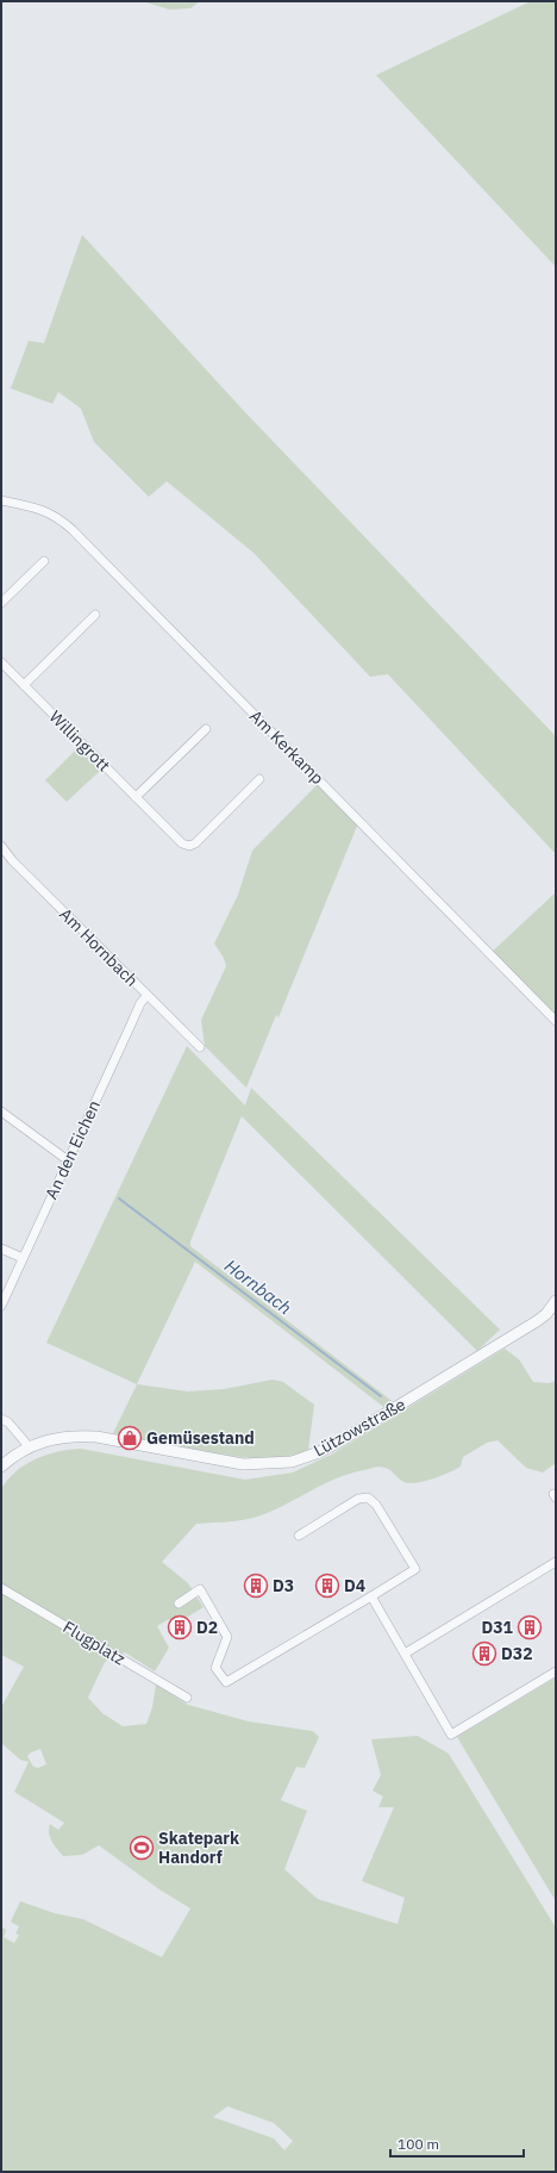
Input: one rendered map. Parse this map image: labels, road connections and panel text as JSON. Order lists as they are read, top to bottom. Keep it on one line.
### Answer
{"streets":{"street":["Willingrott","Am Kerkamp","Am Hornbach","An den Eichen","Lützowstraße","Flugplatz"]},"crossings":[["Am Hornbach","An den Eichen"]],"water":["Hornbach"],"places":{"shop":["Gemüsestand"],"building":["D3","D4","D2","D31","D32"],"sports":["Skatepark Handorf"]},"scale_bar":"100 m"}
